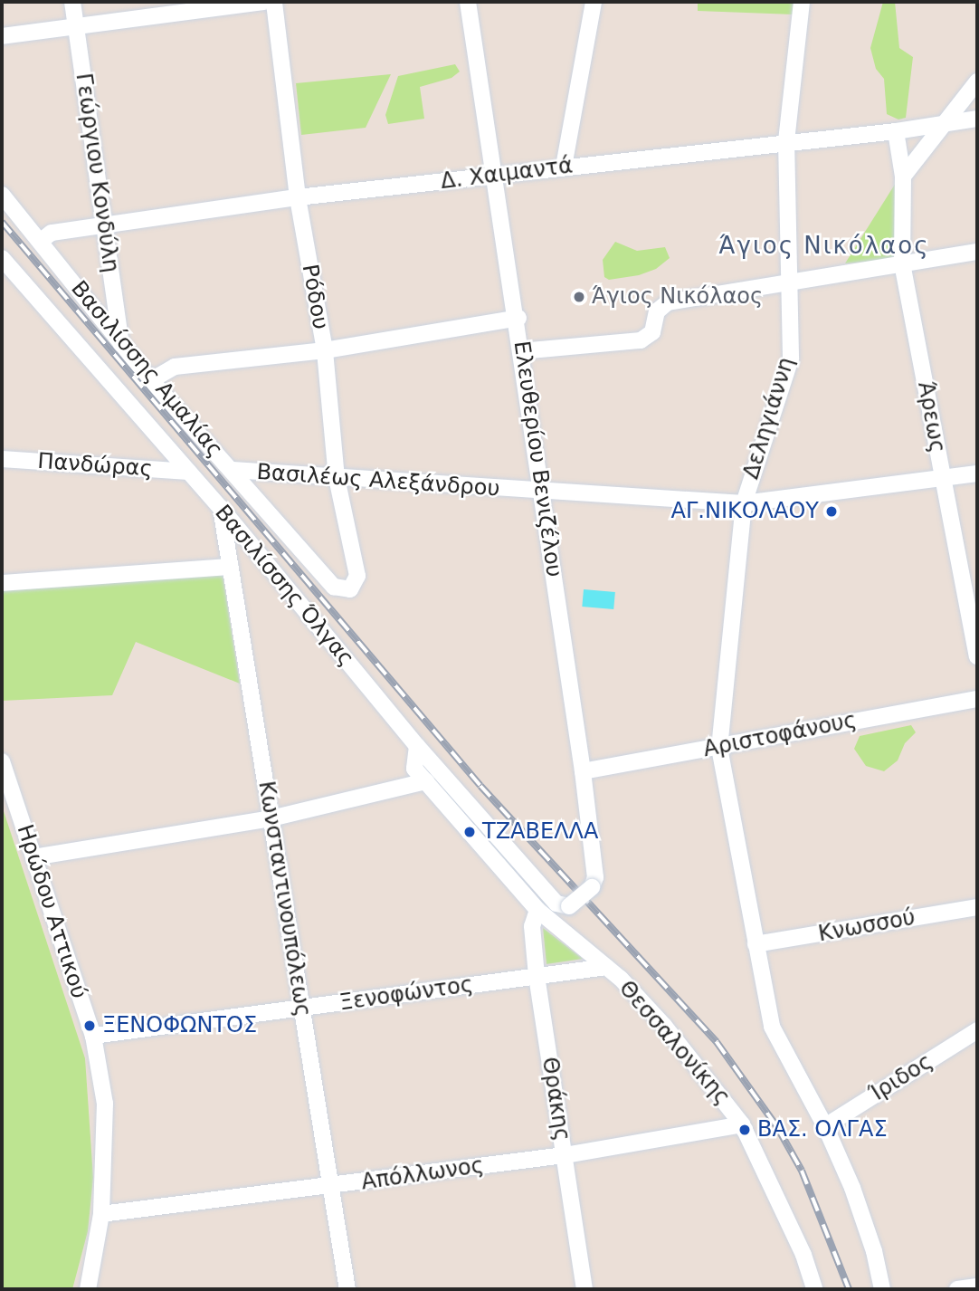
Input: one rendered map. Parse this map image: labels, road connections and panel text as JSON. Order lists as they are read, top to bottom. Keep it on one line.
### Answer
{"streets":{"street":["Γεώργιου Κονδύλη","Δ. Χαιμαντά","Ρόδου","Βασιλίσσης Αμαλίας","Άρεως","Δεληγιάννη","Ελευθερίου Βενιζέλου","Πανδώρας","Βασιλέως Αλεξάνδρου","Βασιλίσσης Όλγας","Αριστοφάνους","Κωνσταντινουπόλεως","Ηρώδου Αττικού","Κνωσσού","Ξενοφώντος","Θεσσαλονίκης","Ίριδος","Θράκης","Απόλλωνος"]},"crossings":[["Γεώργιου Κονδύλη","Δ. Χαιμαντά"],["Γεώργιου Κονδύλη","Βασιλίσσης Αμαλίας"],["Δ. Χαιμαντά","Ρόδου"],["Δ. Χαιμαντά","Βασιλίσσης Αμαλίας"],["Δ. Χαιμαντά","Άρεως"],["Δ. Χαιμαντά","Δεληγιάννη"],["Δ. Χαιμαντά","Ελευθερίου Βενιζέλου"],["Ρόδου","Βασιλίσσης Αμαλίας"],["Ρόδου","Βασιλέως Αλεξάνδρου"],["Βασιλίσσης Αμαλίας","Βασιλέως Αλεξάνδρου"],["Άρεως","Βασιλέως Αλεξάνδρου"],["Δεληγιάννη","Βασιλέως Αλεξάνδρου"],["Δεληγιάννη","Αριστοφάνους"],["Δεληγιάννη","Κνωσσού"],["Δεληγιάννη","Ίριδος"],["Ελευθερίου Βενιζέλου","Βασιλέως Αλεξάνδρου"],["Ελευθερίου Βενιζέλου","Βασιλίσσης Όλγας"],["Ελευθερίου Βενιζέλου","Αριστοφάνους"],["Πανδώρας","Βασιλίσσης Όλγας"],["Βασιλίσσης Όλγας","Κωνσταντινουπόλεως"],["Βασιλίσσης Όλγας","Θεσσαλονίκης"],["Κωνσταντινουπόλεως","Ξενοφώντος"],["Κωνσταντινουπόλεως","Απόλλωνος"],["Ηρώδου Αττικού","Ξενοφώντος"],["Ηρώδου Αττικού","Απόλλωνος"],["Ξενοφώντος","Θεσσαλονίκης"],["Ξενοφώντος","Θράκης"],["Θεσσαλονίκης","Θράκης"],["Θεσσαλονίκης","Απόλλωνος"],["Θράκης","Απόλλωνος"]],"districts":["Άγιος Νικόλαος"],"places":["Άγιος Νικόλαος","ΑΓ.ΝΙΚΟΛΑΟΥ","ΤΖΑΒΕΛΛΑ","ΞΕΝΟΦΩΝΤΟΣ","ΒΑΣ. ΟΛΓΑΣ"]}
